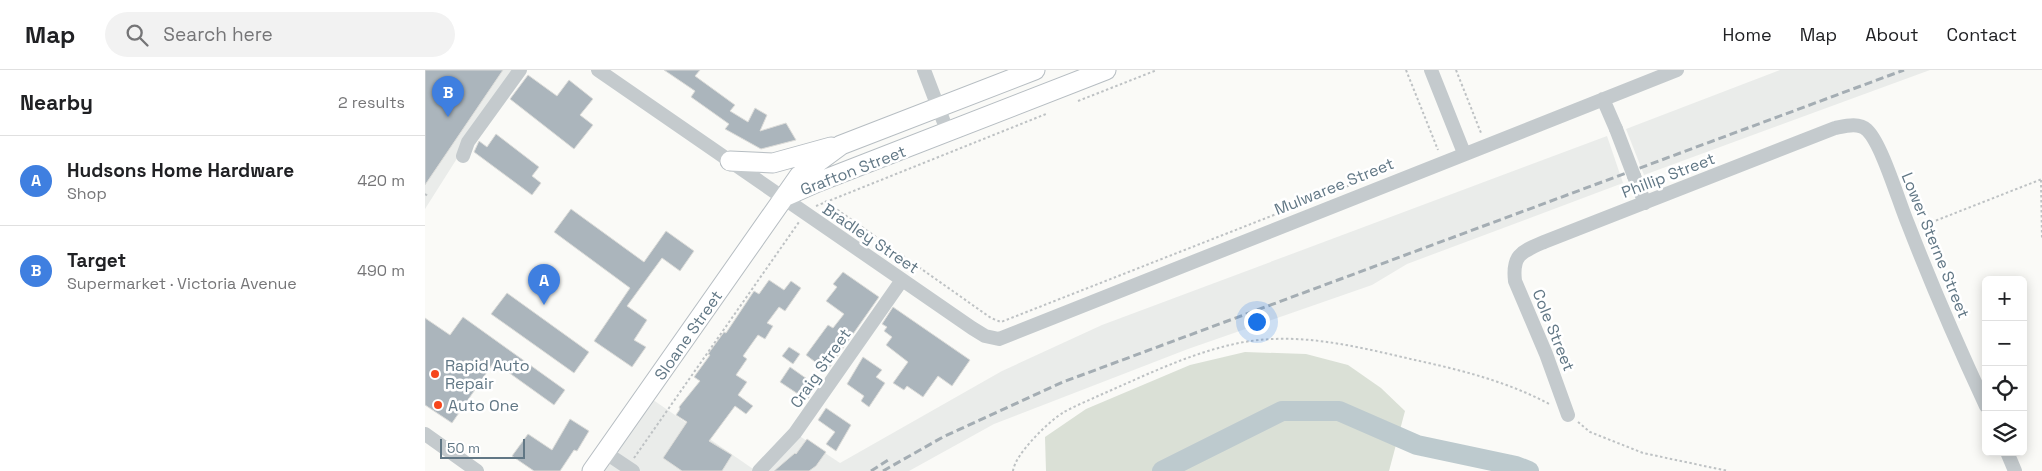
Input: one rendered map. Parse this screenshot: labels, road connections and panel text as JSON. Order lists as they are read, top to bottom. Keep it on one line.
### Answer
{"streets":{"street":["Grafton Street","Phillip Street","Mulwaree Street","Bradley Street","Lower Sterne Street","Cole Street","Sloane Street","Craig Street"]},"crossings":[["Grafton Street","Bradley Street"],["Grafton Street","Sloane Street"],["Phillip Street","Lower Sterne Street"],["Phillip Street","Cole Street"],["Mulwaree Street","Bradley Street"],["Bradley Street","Sloane Street"],["Bradley Street","Craig Street"]],"places":["Rapid Auto Repair","Auto One"],"scale_bar":"50 m","page":{"header":"Map","search":"Search here","nav":["Home","Map","About","Contact"],"heading":["Nearby","2 results"],"pins":["B","A"],"list":[{"mark":"A","name":"Hudsons Home Hardware","note":"Shop","value":"420 m"},{"mark":"B","name":"Target","note":"Supermarket · Victoria Avenue","value":"490 m"}],"map_buttons":["+","−"],"scale":"50 m"}}
